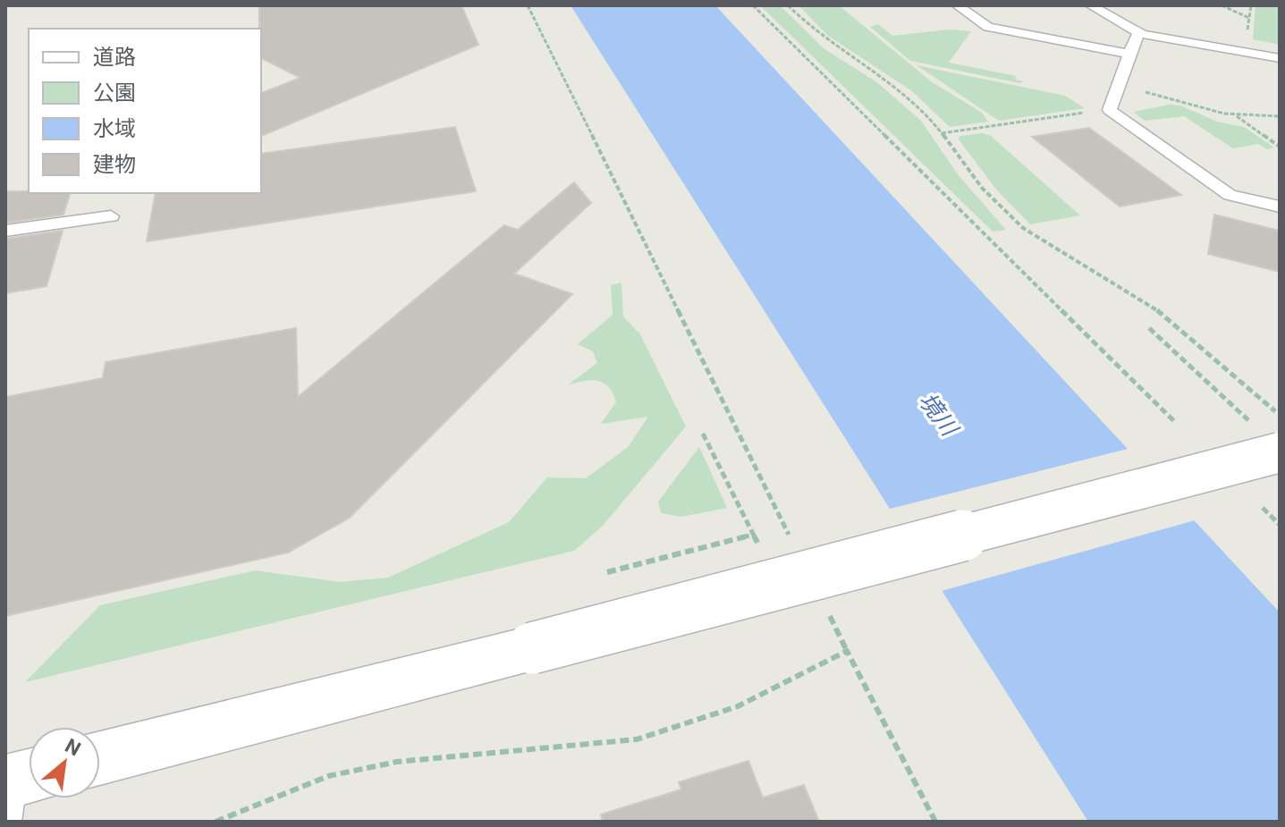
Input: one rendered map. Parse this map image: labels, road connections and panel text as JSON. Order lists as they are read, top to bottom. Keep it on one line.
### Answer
{"water":["境川"],"legend":["道路","公園","水域","建物"],"north":"top right"}
